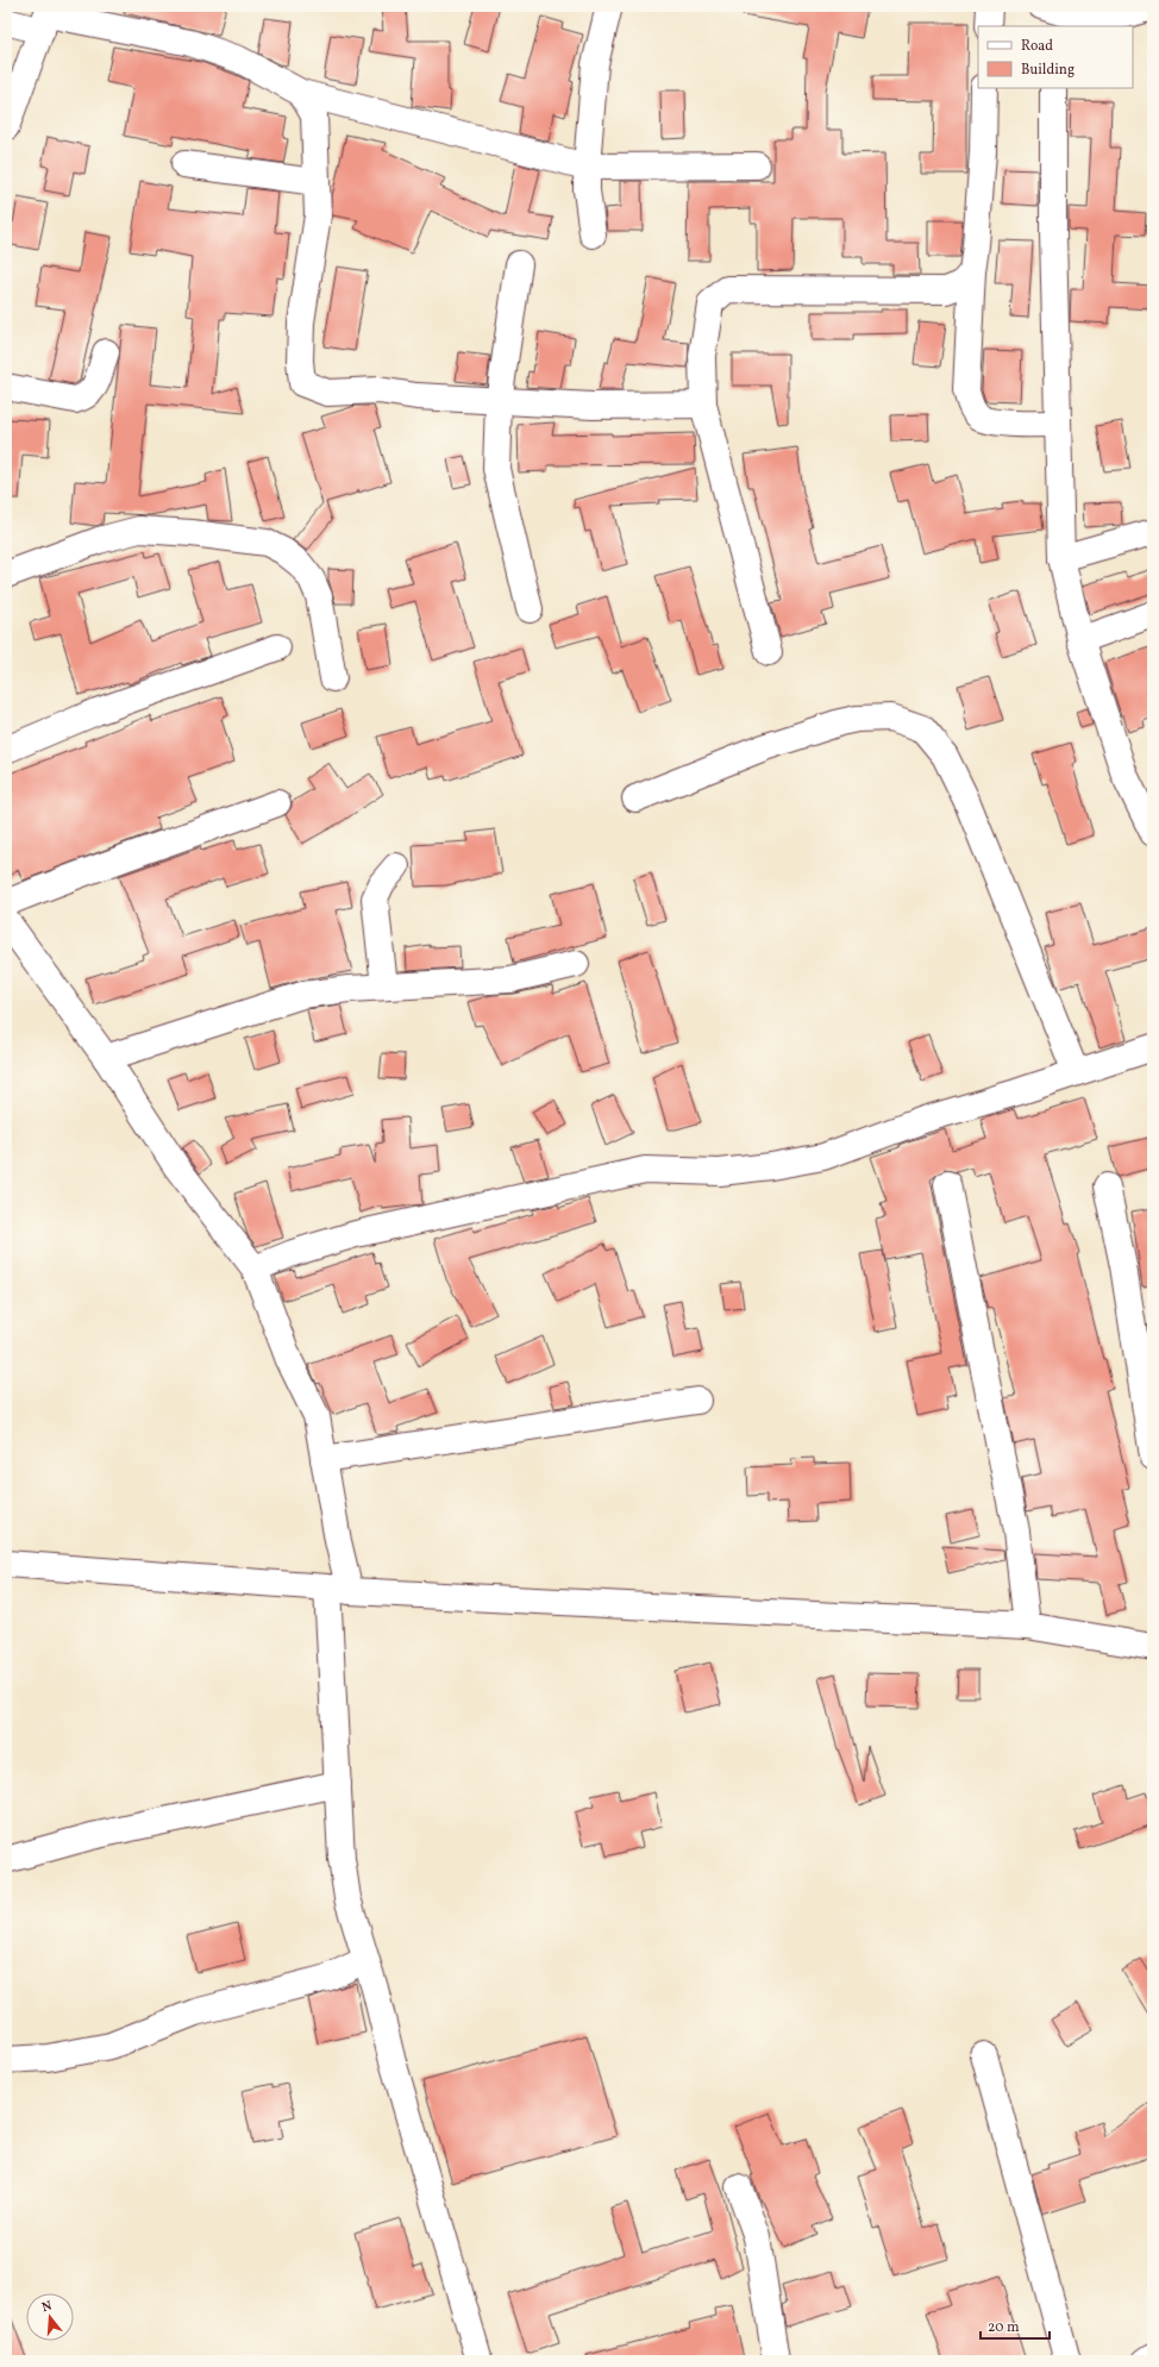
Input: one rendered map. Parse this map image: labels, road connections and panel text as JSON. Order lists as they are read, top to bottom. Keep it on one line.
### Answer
{"legend":["Road","Building"],"scale_bar":"20 m","north":"top"}
